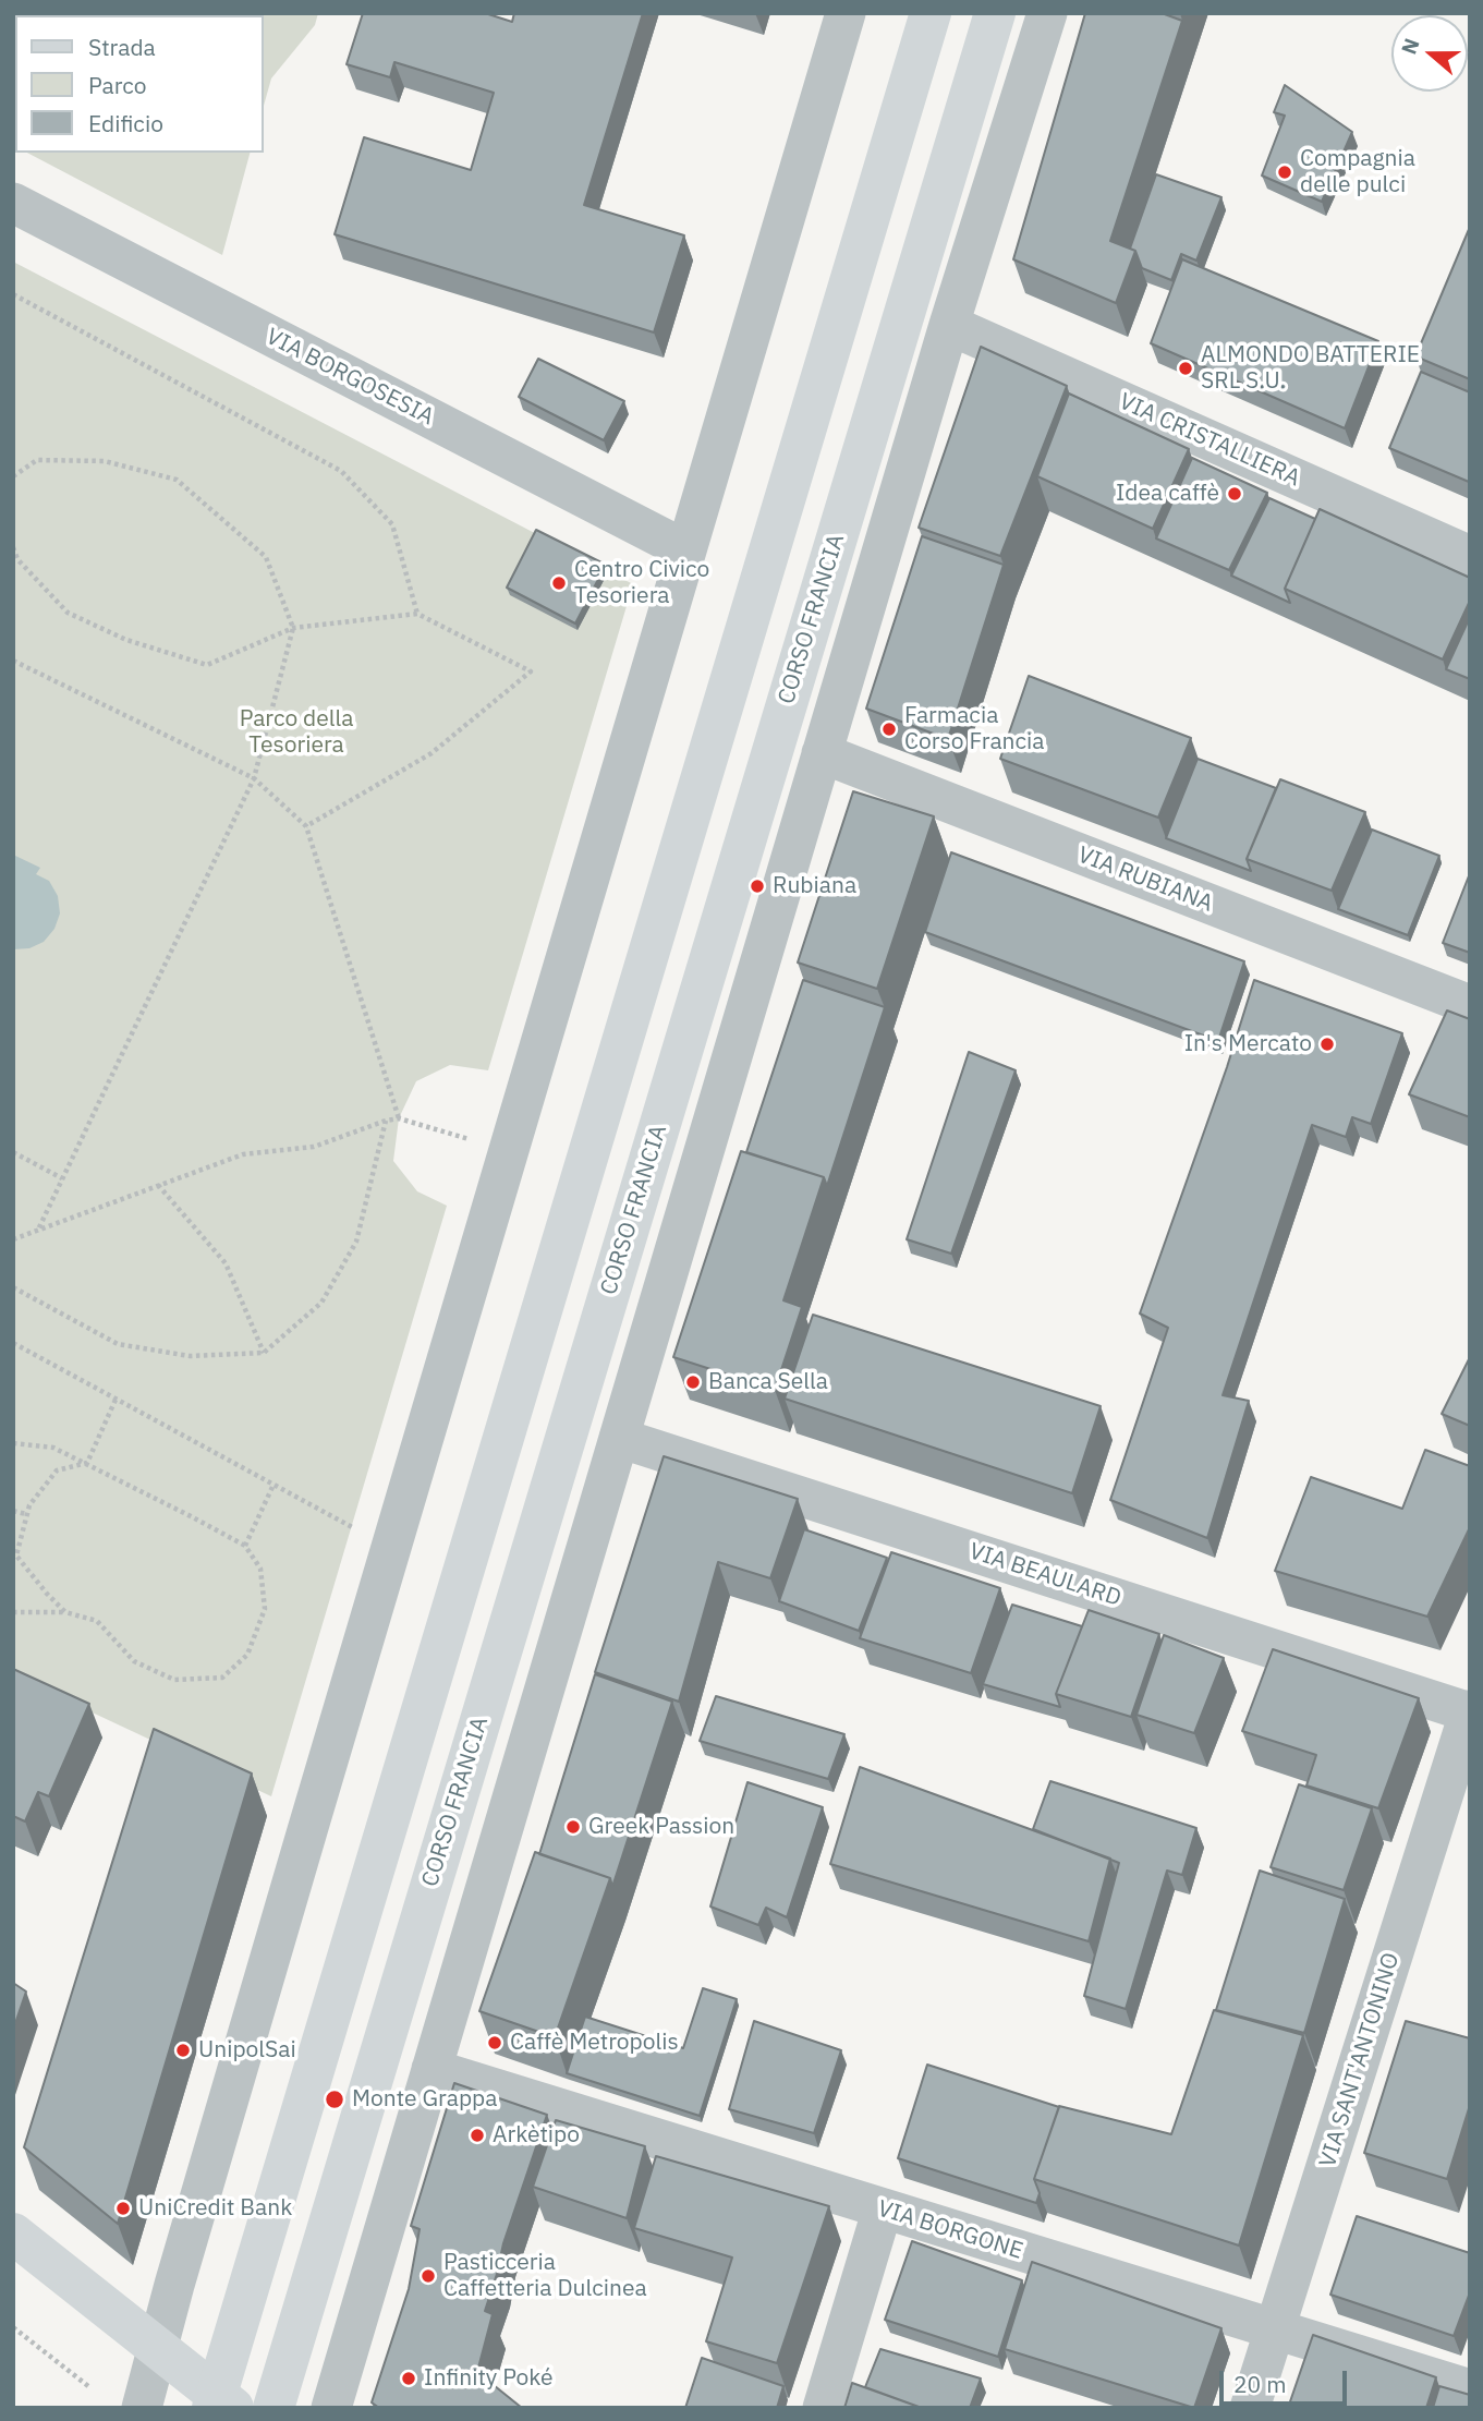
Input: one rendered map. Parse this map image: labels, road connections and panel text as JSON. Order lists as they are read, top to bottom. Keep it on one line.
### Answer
{"streets":{"main road":["CORSO FRANCIA"],"street":["VIA BORGOSESIA","VIA CRISTALLIERA","VIA RUBIANA","VIA BEAULARD","VIA SANT'ANTONINO","VIA BORGONE"]},"crossings":[["VIA CRISTALLIERA","CORSO FRANCIA"],["CORSO FRANCIA","VIA RUBIANA"],["CORSO FRANCIA","VIA BEAULARD"],["CORSO FRANCIA","VIA BORGONE"],["VIA BEAULARD","VIA SANT'ANTONINO"],["VIA SANT'ANTONINO","VIA BORGONE"]],"parks":["Parco della Tesoriera"],"places":["Compagnia delle pulci","ALMONDO BATTERIE SRL S.U.","Idea caffè","Centro Civico Tesoriera","Farmacia Corso Francia","Rubiana","In's Mercato","Banca Sella","Greek Passion","Caffè Metropolis","UnipolSai","Monte Grappa","Arkètipo","UniCredit Bank","Pasticceria Caffetteria Dulcinea","Infinity Poké"],"legend":["Strada","Parco","Edificio"],"scale_bar":"20 m","north":"left"}
